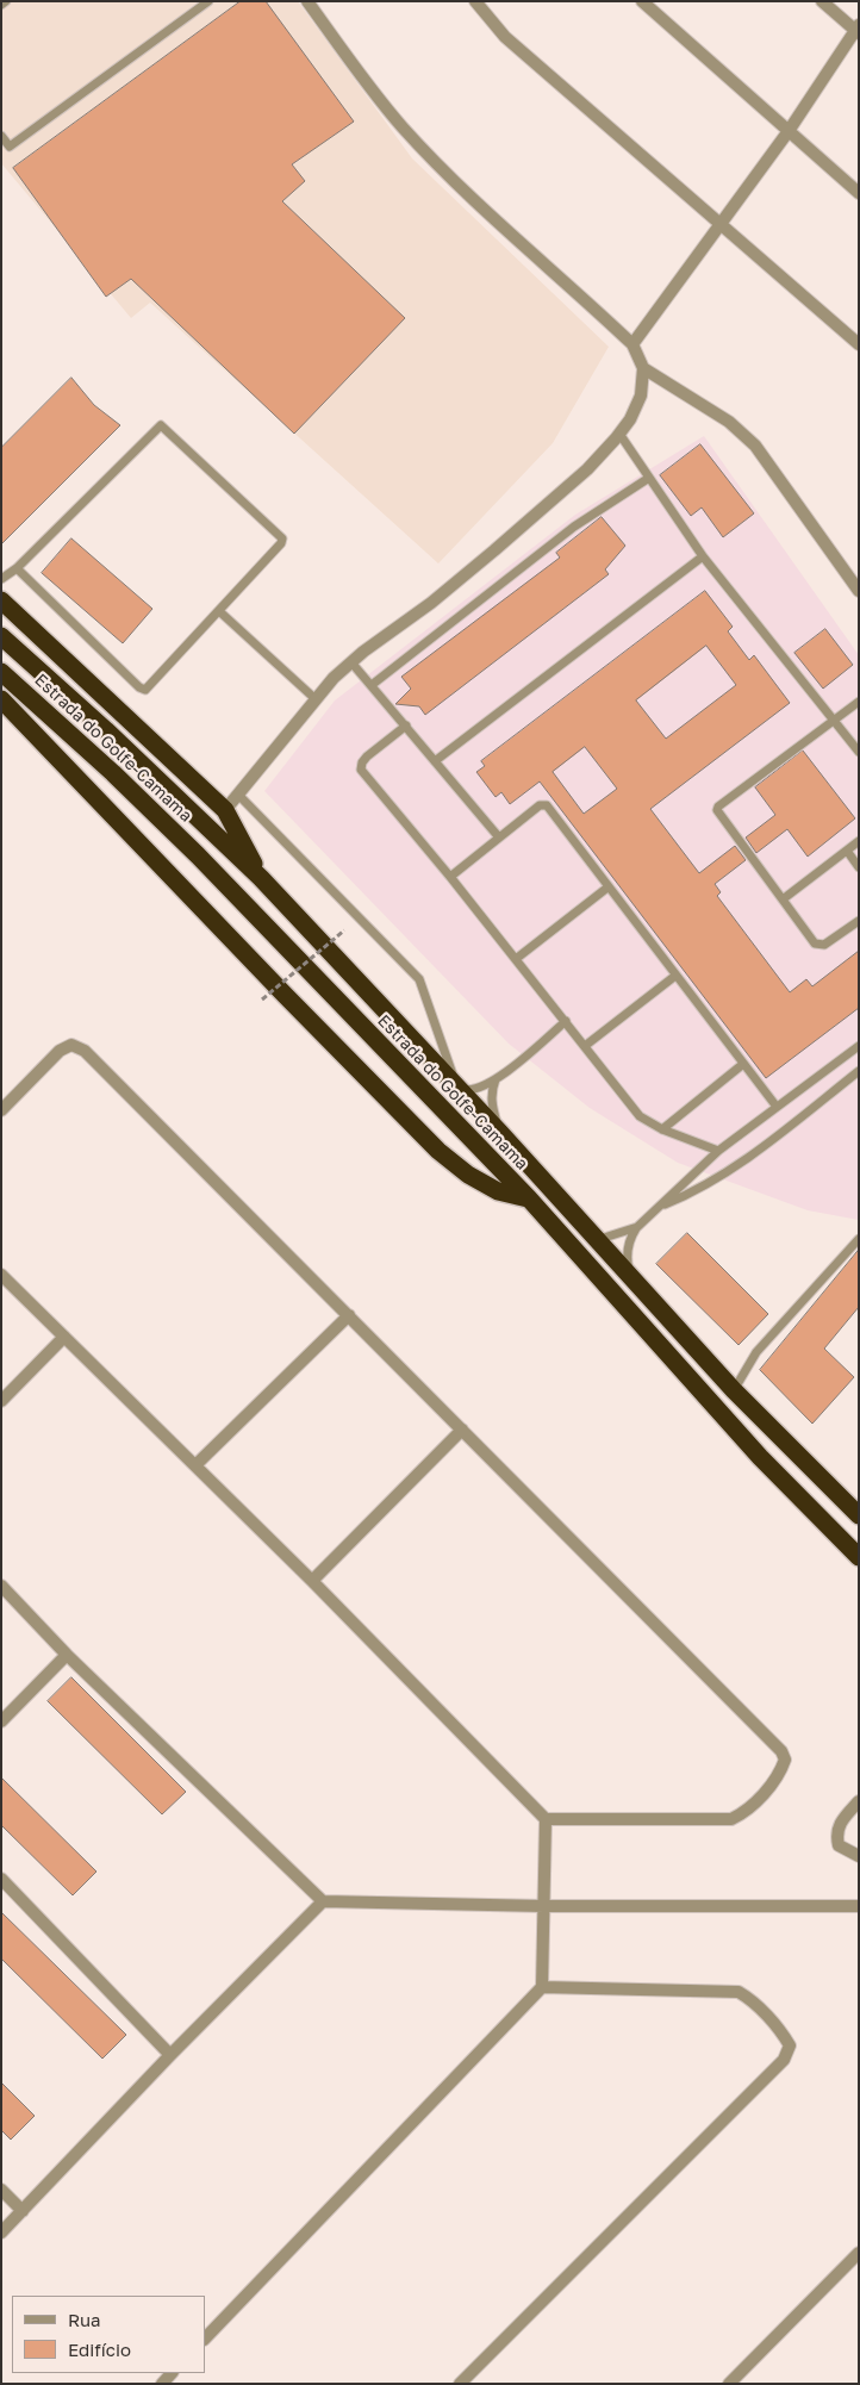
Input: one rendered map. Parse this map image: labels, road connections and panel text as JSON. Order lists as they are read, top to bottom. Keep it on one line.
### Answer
{"streets":{"highway":["Estrada do Golfe-Camama"]},"legend":["Rua","Edifício"]}
